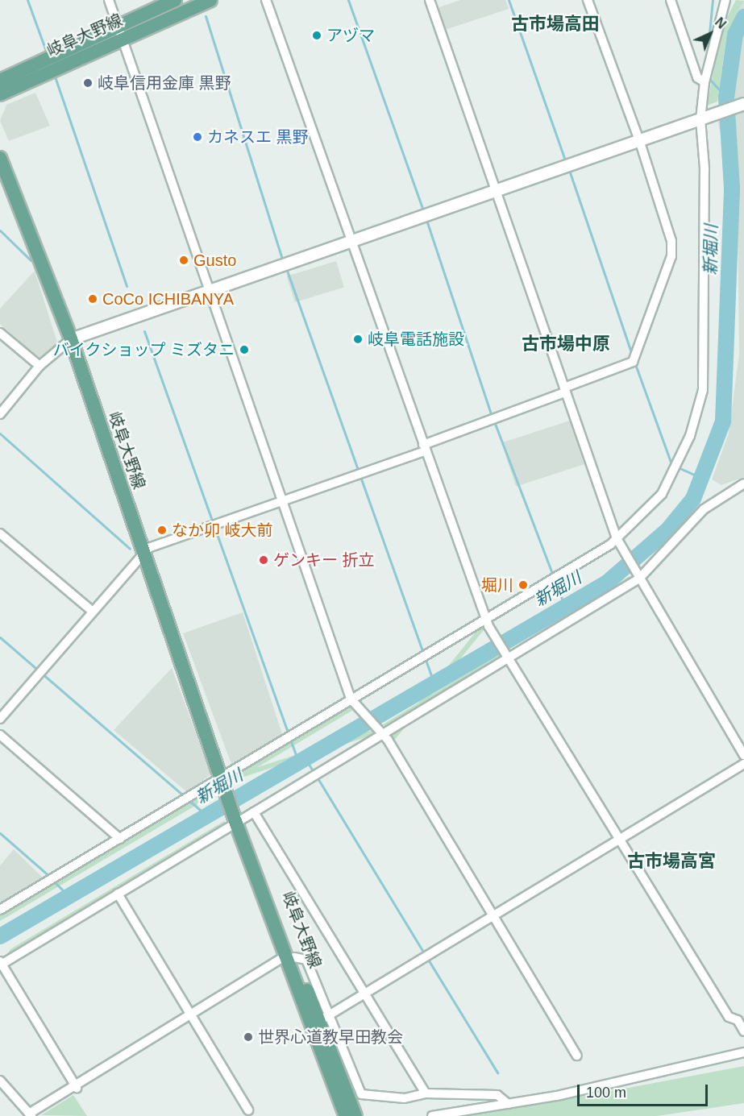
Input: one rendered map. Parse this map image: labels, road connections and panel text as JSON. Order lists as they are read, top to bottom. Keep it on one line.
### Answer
{"streets":{"main road":["岐阜大野線"]},"districts":["古市場高田","古市場中原","古市場高宮"],"water":["新堀川"],"places":["アヅマ","岐阜信用金庫 黒野","カネスエ 黒野","Gusto","CoCo ICHIBANYA","岐阜電話施設","バイクショップ ミズタニ","なか卯 岐大前","ゲンキー 折立","堀川","世界心道教早田教会"],"scale_bar":"100 m","north":"top right"}
